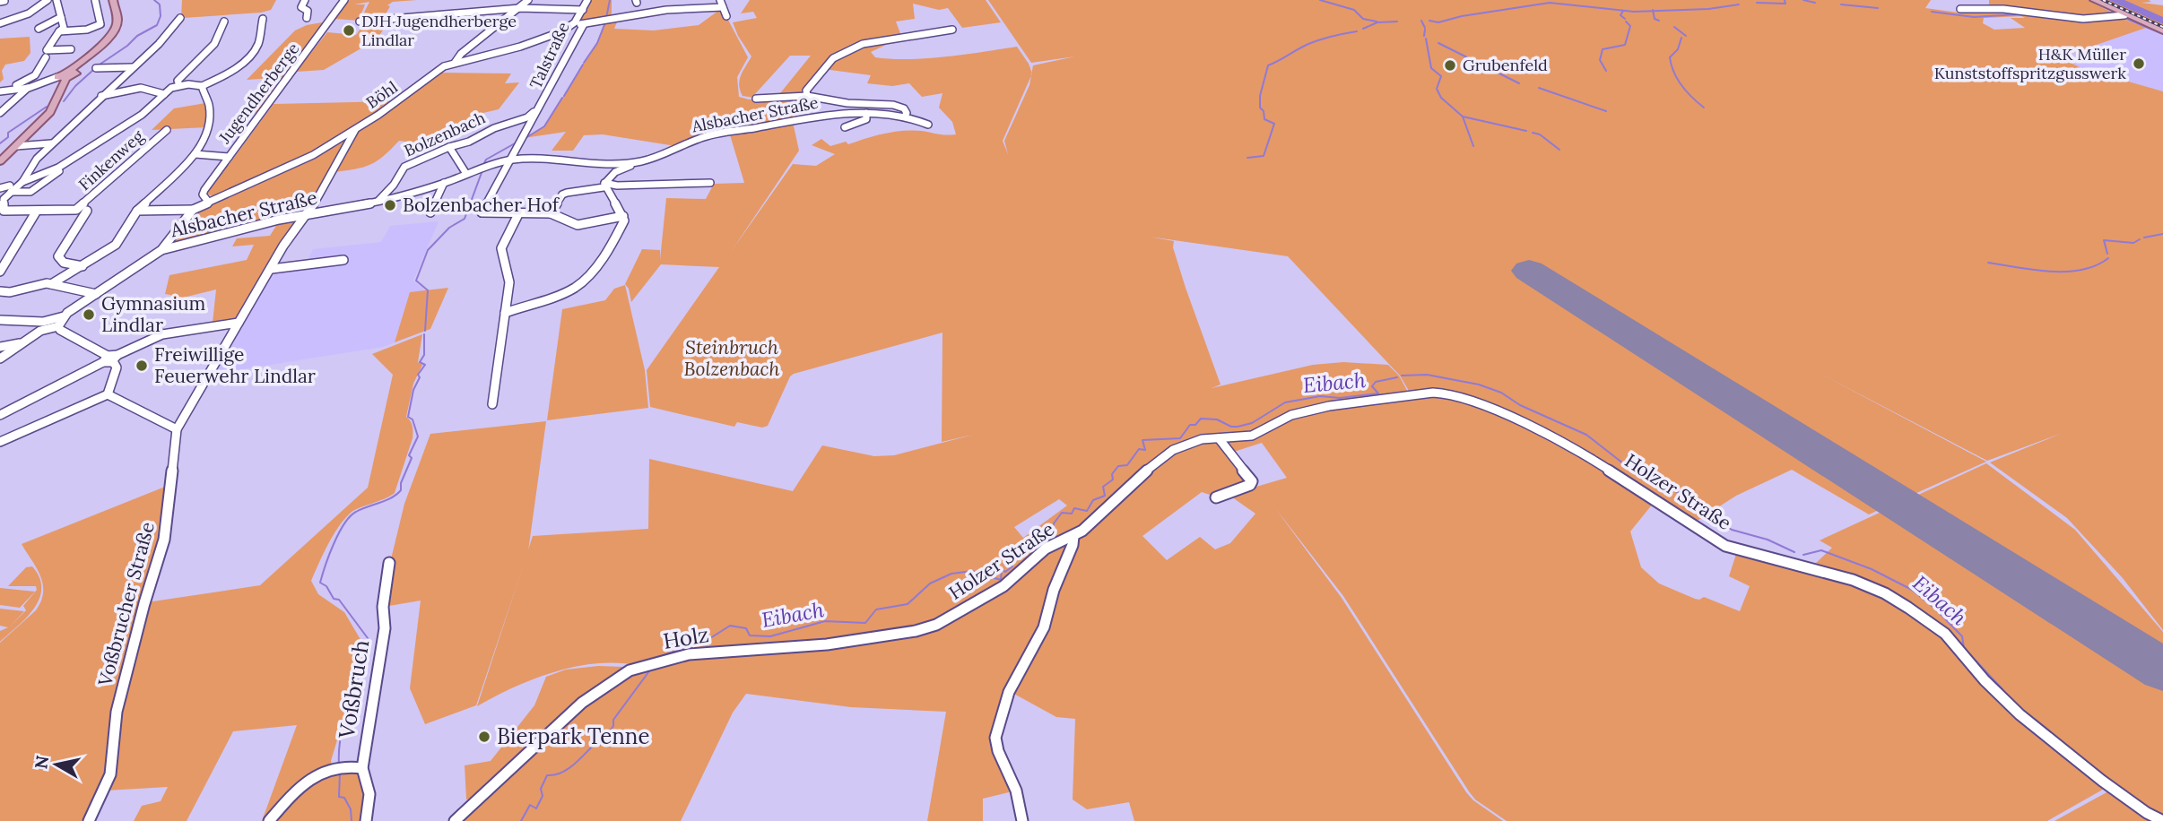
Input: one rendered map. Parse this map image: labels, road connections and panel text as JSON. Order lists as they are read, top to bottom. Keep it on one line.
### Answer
{"streets":{"street":["Talstraße","Jugendherberge","Böhl","Alsbacher Straße","Bolzenbach","Finkenweg","Holzer Straße","Voßbrucher Straße","Holz","Voßbruch"]},"crossings":[["Talstraße","Böhl"],["Talstraße","Alsbacher Straße"],["Talstraße","Bolzenbach"],["Jugendherberge","Böhl"],["Alsbacher Straße","Bolzenbach"],["Holzer Straße","Holz"]],"water":["Eibach"],"parks":["Steinbruch Bolzenbach"],"places":["DJH Jugendherberge Lindlar","H&K Müller Kunststoffspritzgusswerk","Grubenfeld","Bolzenbacher Hof","Gymnasium Lindlar","Freiwillige Feuerwehr Lindlar","Bierpark Tenne"],"north":"left"}
